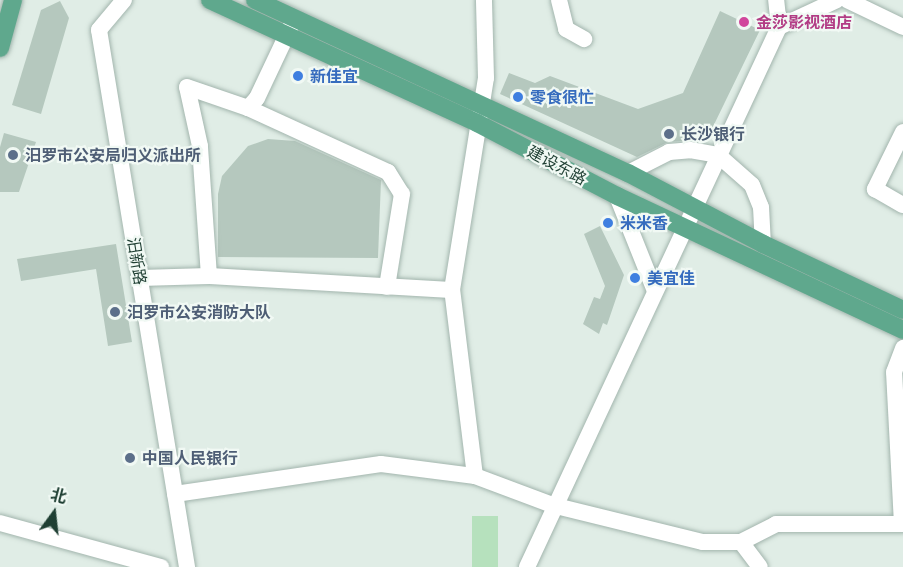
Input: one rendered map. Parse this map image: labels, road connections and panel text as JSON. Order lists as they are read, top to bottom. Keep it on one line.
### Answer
{"streets":{"main road":["建设东路"],"street":["汨新路"]},"places":["金莎影视酒店","新佳宜","零食很忙","长沙银行","汨罗市公安局归义派出所","米米香","美宜佳","汨罗市公安消防大队","中国人民银行"],"north":"top"}
